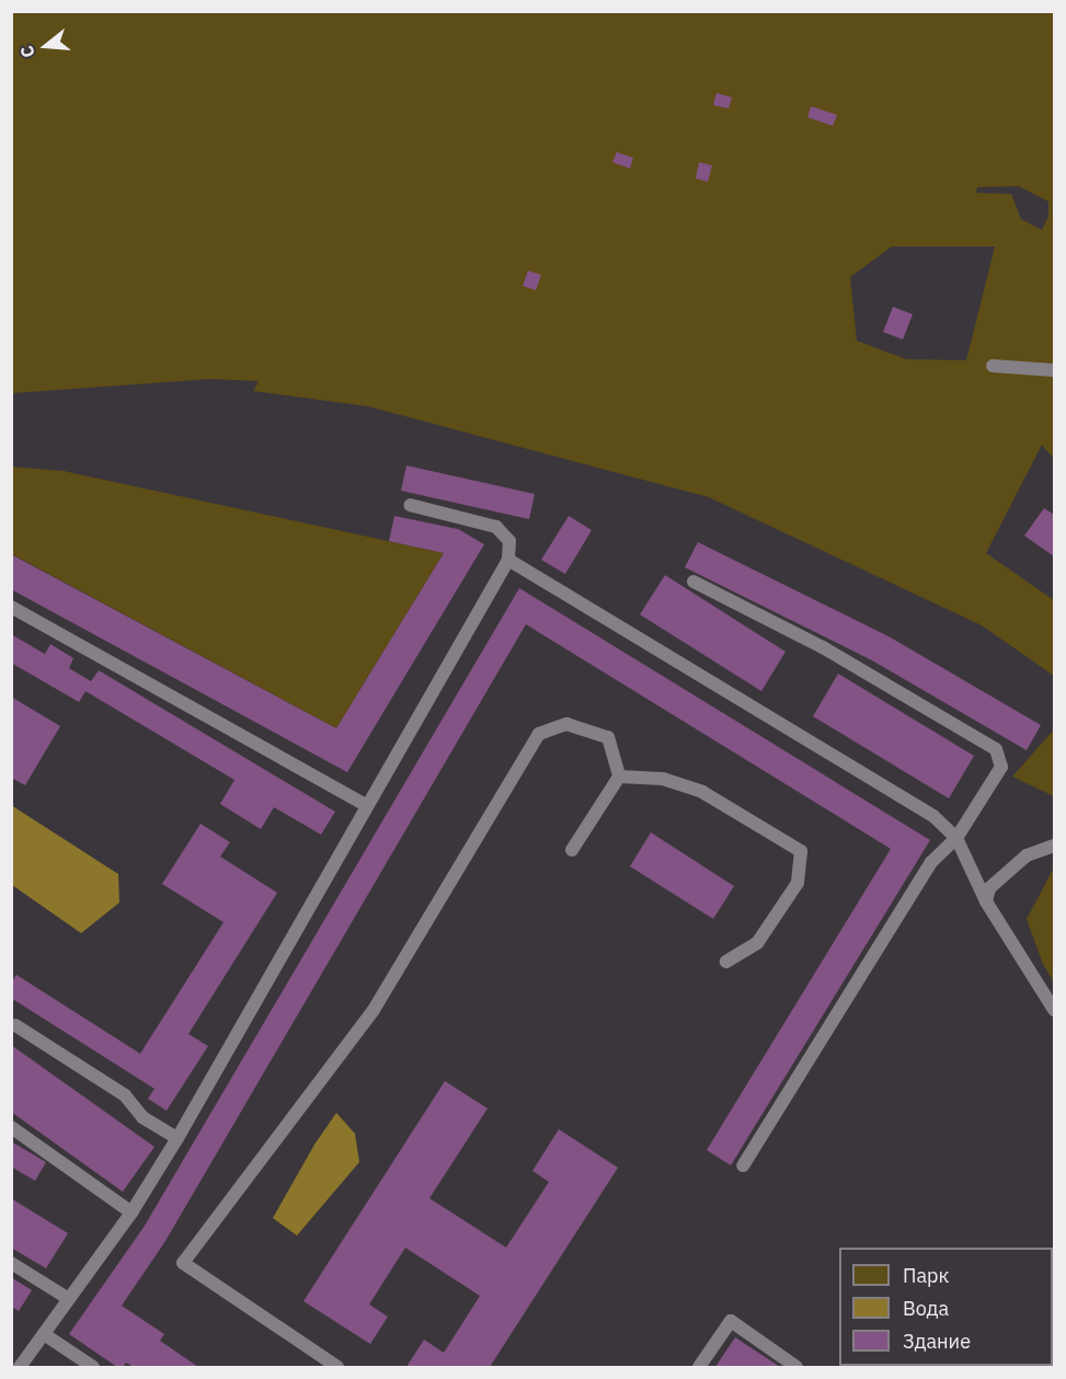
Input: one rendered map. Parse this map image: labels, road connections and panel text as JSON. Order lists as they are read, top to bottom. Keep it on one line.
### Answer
{"legend":["Парк","Вода","Здание"],"north":"left"}
